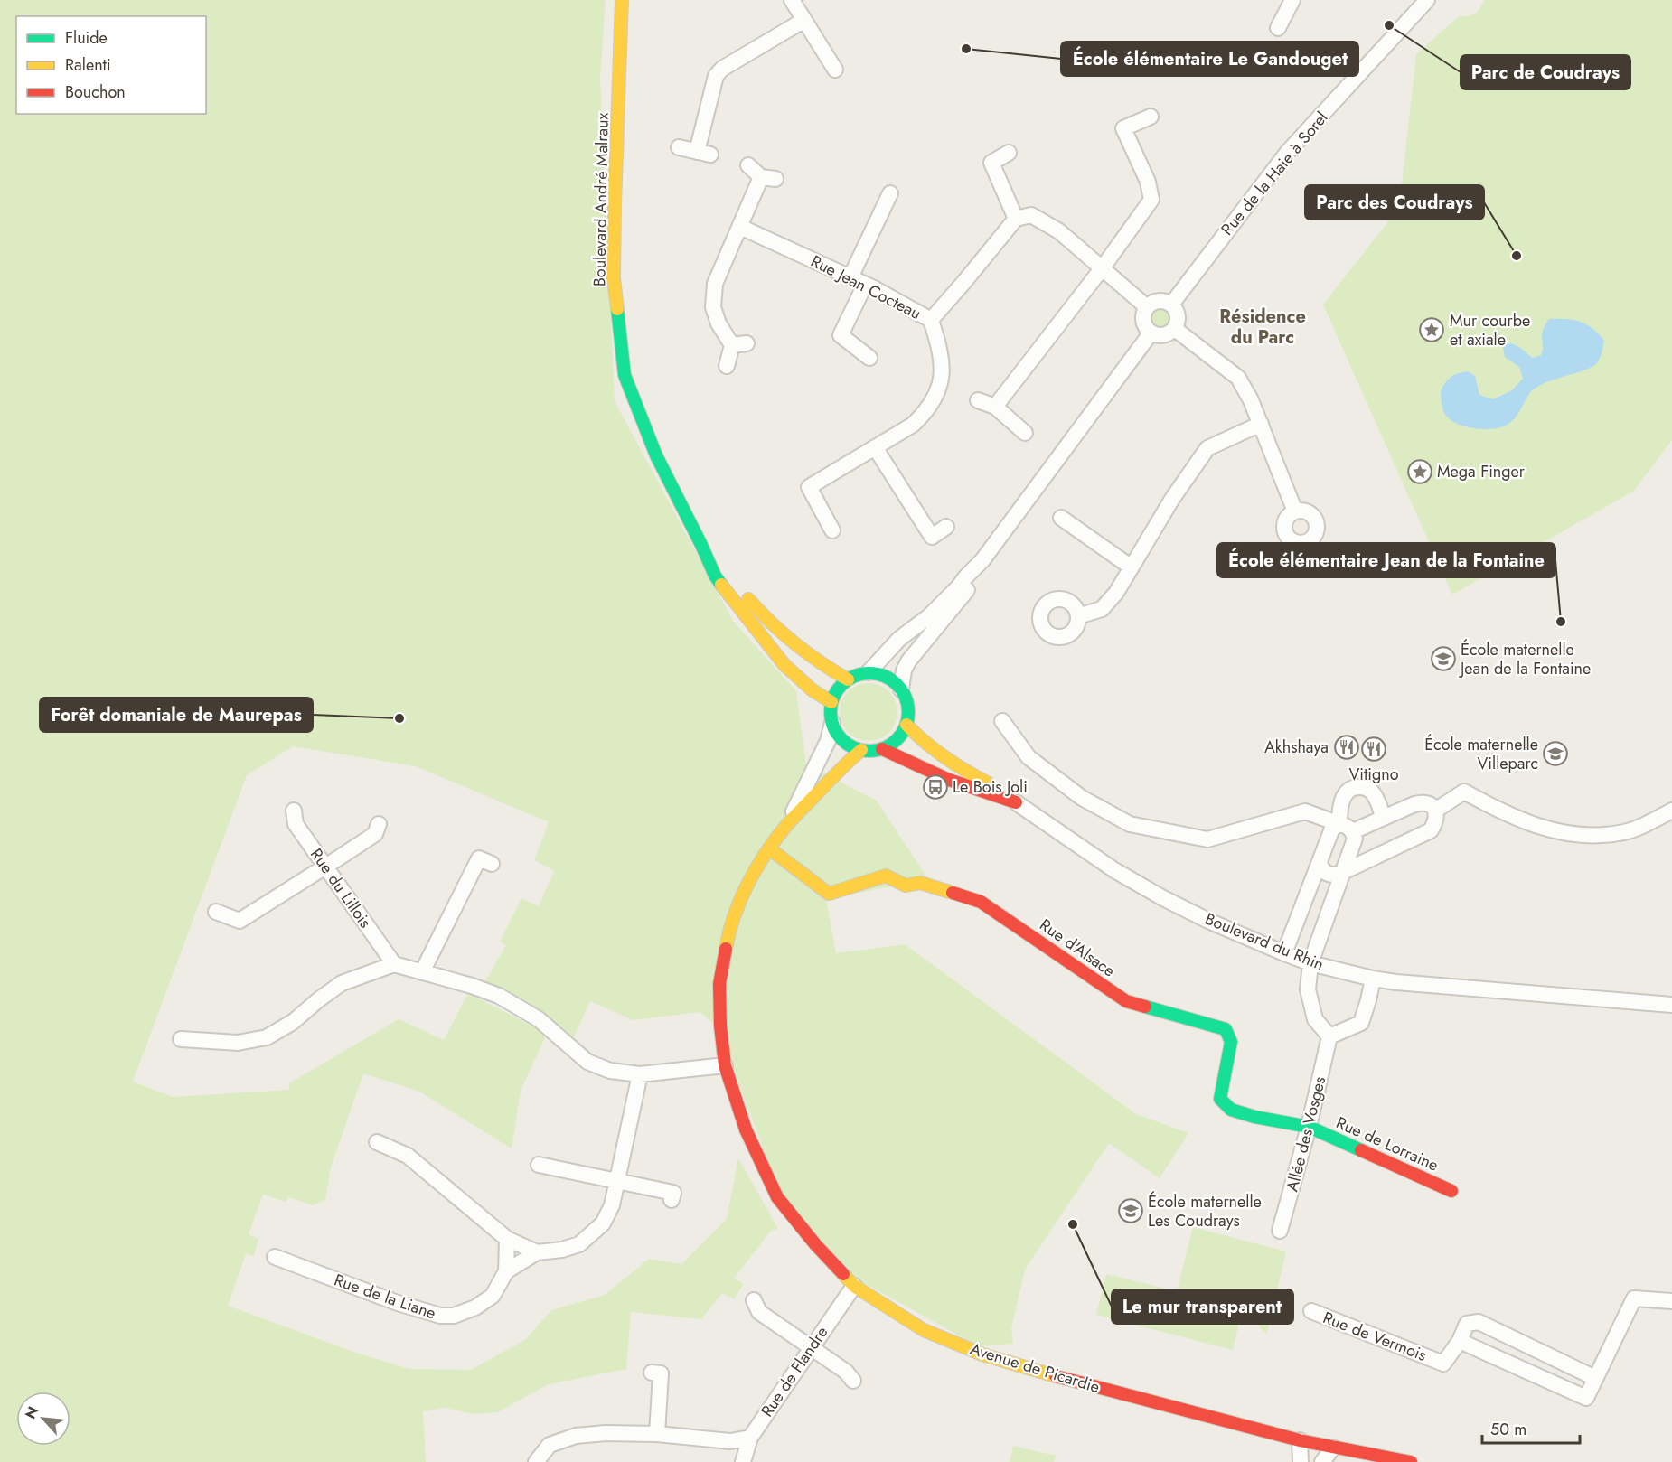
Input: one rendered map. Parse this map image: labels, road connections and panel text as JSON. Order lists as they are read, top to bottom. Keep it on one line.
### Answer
{"streets":{"street":["Rue de la Haie à Sorel","Boulevard André Malraux","Rue Jean Cocteau","Rue du Lillois","Boulevard du Rhin","Rue d'Alsace","Allée des Vosges","Rue de Lorraine","Rue de la Liane","Rue de Vermois","Avenue de Picardie","Rue de Flandre"]},"crossings":[["Boulevard André Malraux","Boulevard du Rhin"],["Boulevard André Malraux","Avenue de Picardie"],["Boulevard du Rhin","Avenue de Picardie"],["Rue d'Alsace","Allée des Vosges"],["Rue d'Alsace","Rue de Lorraine"],["Rue d'Alsace","Avenue de Picardie"],["Allée des Vosges","Rue de Lorraine"],["Avenue de Picardie","Rue de Flandre"]],"districts":["Résidence du Parc"],"places":{"other":["Parc de Coudrays","École élémentaire Le Gandouget","Parc des Coudrays","École élémentaire Jean de la Fontaine","Forêt domaniale de Maurepas","Le mur transparent"],"place":["Mur courbe et axiale","Mega Finger"],"school or university":["École maternelle Jean de la Fontaine","École maternelle Villeparc","École maternelle Les Coudrays"],"restaurant":["Akhshaya","Vitigno"],"bus stop":["Le Bois Joli"]},"legend":["Fluide","Ralenti","Bouchon"],"scale_bar":"50 m","north":"top left"}
